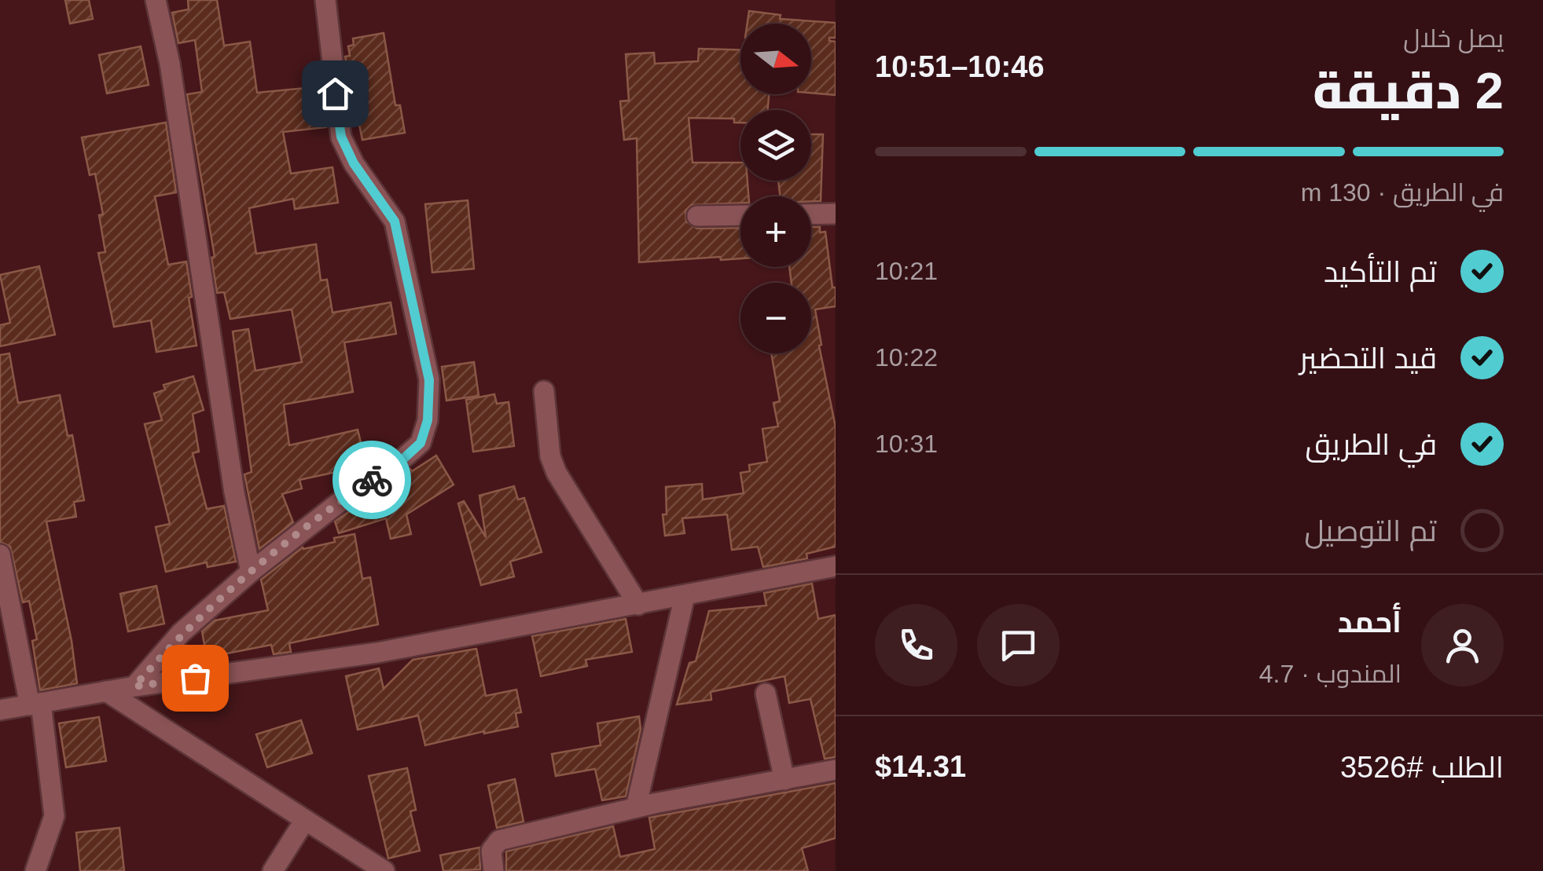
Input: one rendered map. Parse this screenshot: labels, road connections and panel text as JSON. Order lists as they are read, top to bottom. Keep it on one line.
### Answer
{"north":"right","page":{"heading":["2 دقيقة","يصل خلال","10:46–10:51"],"panel":["أحمد","المندوب · 4.7","الطلب #3526","$14.31"],"map_buttons":["+","−"],"bar":"في الطريق · 130 m","list":[["تم التأكيد","10:21"],["قيد التحضير","10:22"],["في الطريق","10:31"],"تم التوصيل"]}}
